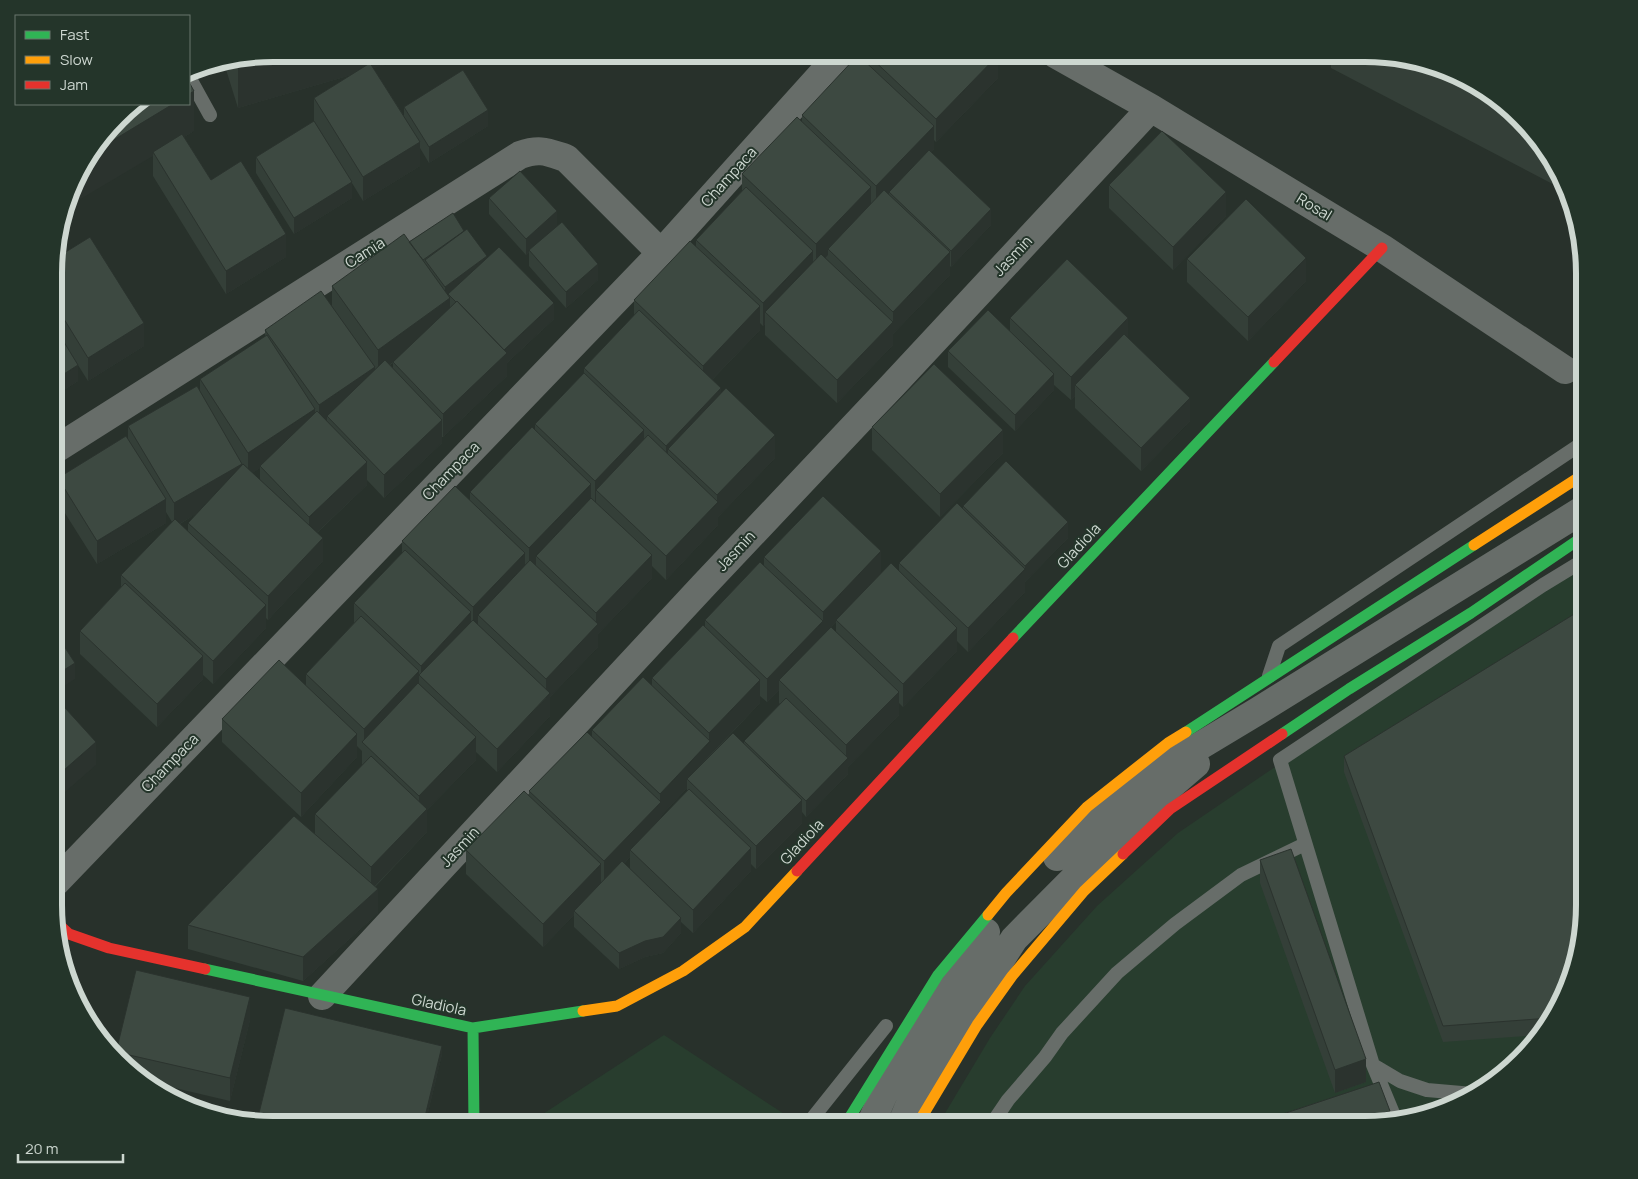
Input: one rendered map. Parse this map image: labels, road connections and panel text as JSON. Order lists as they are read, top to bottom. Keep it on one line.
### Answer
{"streets":{"main road":["Gladiola"],"street":["Champaca","Rosal","Camia","Jasmin"]},"crossings":[["Champaca","Camia"],["Rosal","Jasmin"],["Rosal","Gladiola"],["Jasmin","Gladiola"]],"legend":["Fast","Slow","Jam"],"scale_bar":"20 m"}
